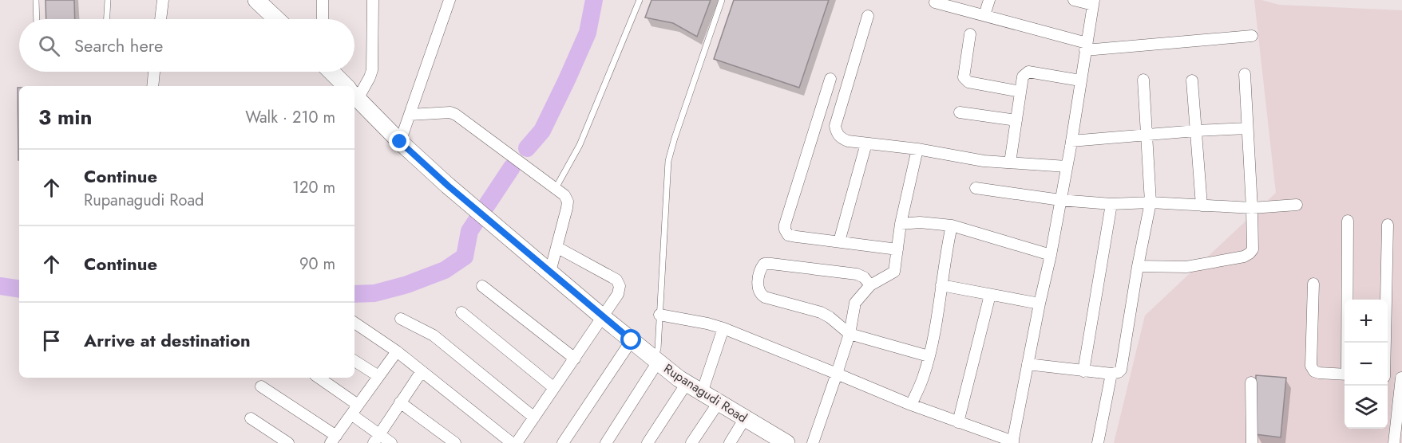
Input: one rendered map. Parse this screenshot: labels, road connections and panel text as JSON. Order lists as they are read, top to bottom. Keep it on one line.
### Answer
{"streets":{"main road":["Rupanagudi Road"]},"page":{"search":"Search here","heading":["3 min","Walk · 210 m"],"list":[["Continue","Rupanagudi Road","120 m"],["Continue","90 m"],"Arrive at destination"],"map_buttons":["+","−"]}}
